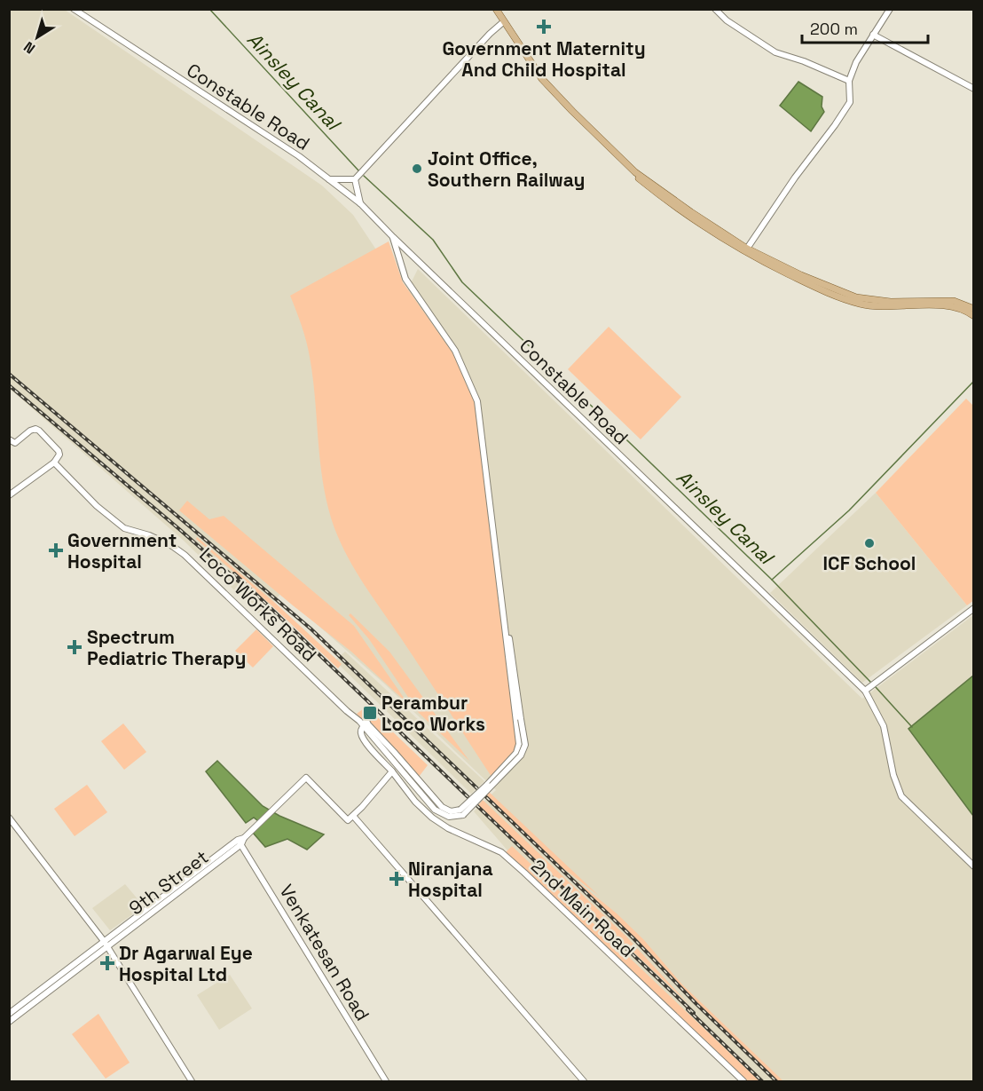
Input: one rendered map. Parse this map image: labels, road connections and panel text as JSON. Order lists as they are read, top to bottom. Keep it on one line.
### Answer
{"streets":{"street":["Constable Road","Loco Works Road","9th Street","2nd Main Road","Venkatesan Road"]},"crossings":[["Loco Works Road","2nd Main Road"],["9th Street","Venkatesan Road"]],"water":["Ainsley Canal"],"places":{"health":["Government Maternity And Child Hospital","Government Hospital","Spectrum Pediatric Therapy","Niranjana Hospital","Dr Agarwal Eye Hospital Ltd"],"other":["Joint Office, Southern Railway","ICF School"],"transit":["Perambur Loco Works"]},"scale_bar":"200 m","north":"bottom left"}
